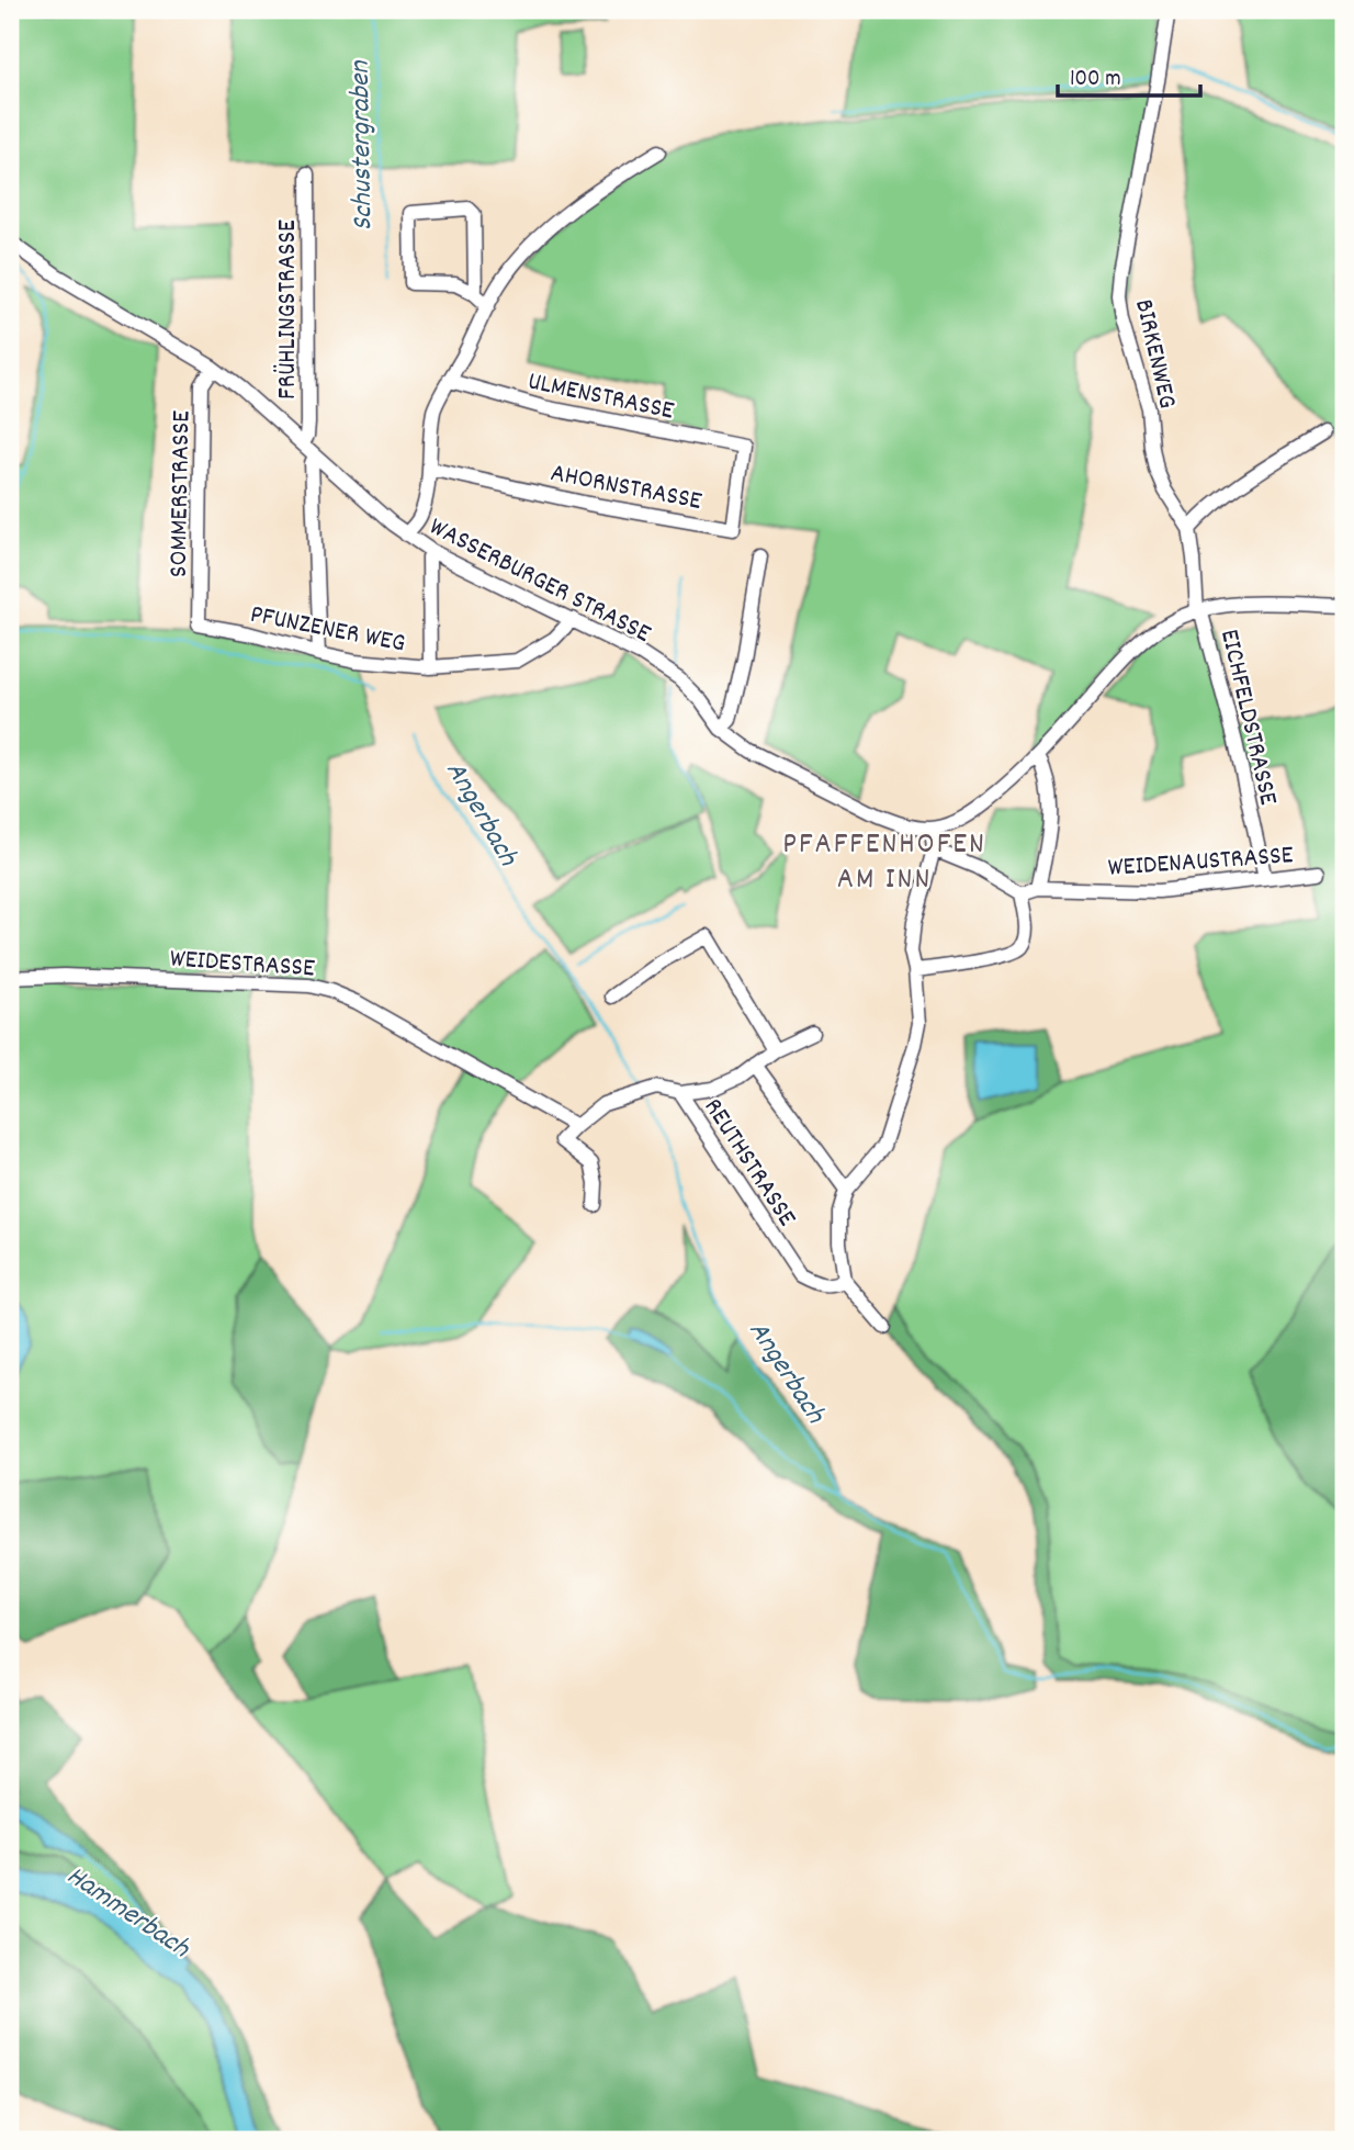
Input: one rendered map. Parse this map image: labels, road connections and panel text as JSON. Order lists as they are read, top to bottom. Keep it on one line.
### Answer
{"streets":{"street":["FRÜHLINGSTRASSE","BIRKENWEG","ULMENSTRASSE","AHORNSTRASSE","SOMMERSTRASSE","WASSERBURGER STRASSE","PFUNZENER WEG","EICHFELDSTRASSE","WEIDENAUSTRASSE","WEIDESTRASSE","REUTHSTRASSE"]},"crossings":[["FRÜHLINGSTRASSE","WASSERBURGER STRASSE"],["BIRKENWEG","WASSERBURGER STRASSE"],["BIRKENWEG","EICHFELDSTRASSE"],["ULMENSTRASSE","AHORNSTRASSE"],["SOMMERSTRASSE","WASSERBURGER STRASSE"],["SOMMERSTRASSE","PFUNZENER WEG"],["WASSERBURGER STRASSE","PFUNZENER WEG"],["WASSERBURGER STRASSE","EICHFELDSTRASSE"],["EICHFELDSTRASSE","WEIDENAUSTRASSE"],["WEIDESTRASSE","REUTHSTRASSE"]],"districts":["PFAFFENHOFEN AM INN"],"water":["Schustergraben","Angerbach","Hammerbach"],"scale_bar":"100 m"}
